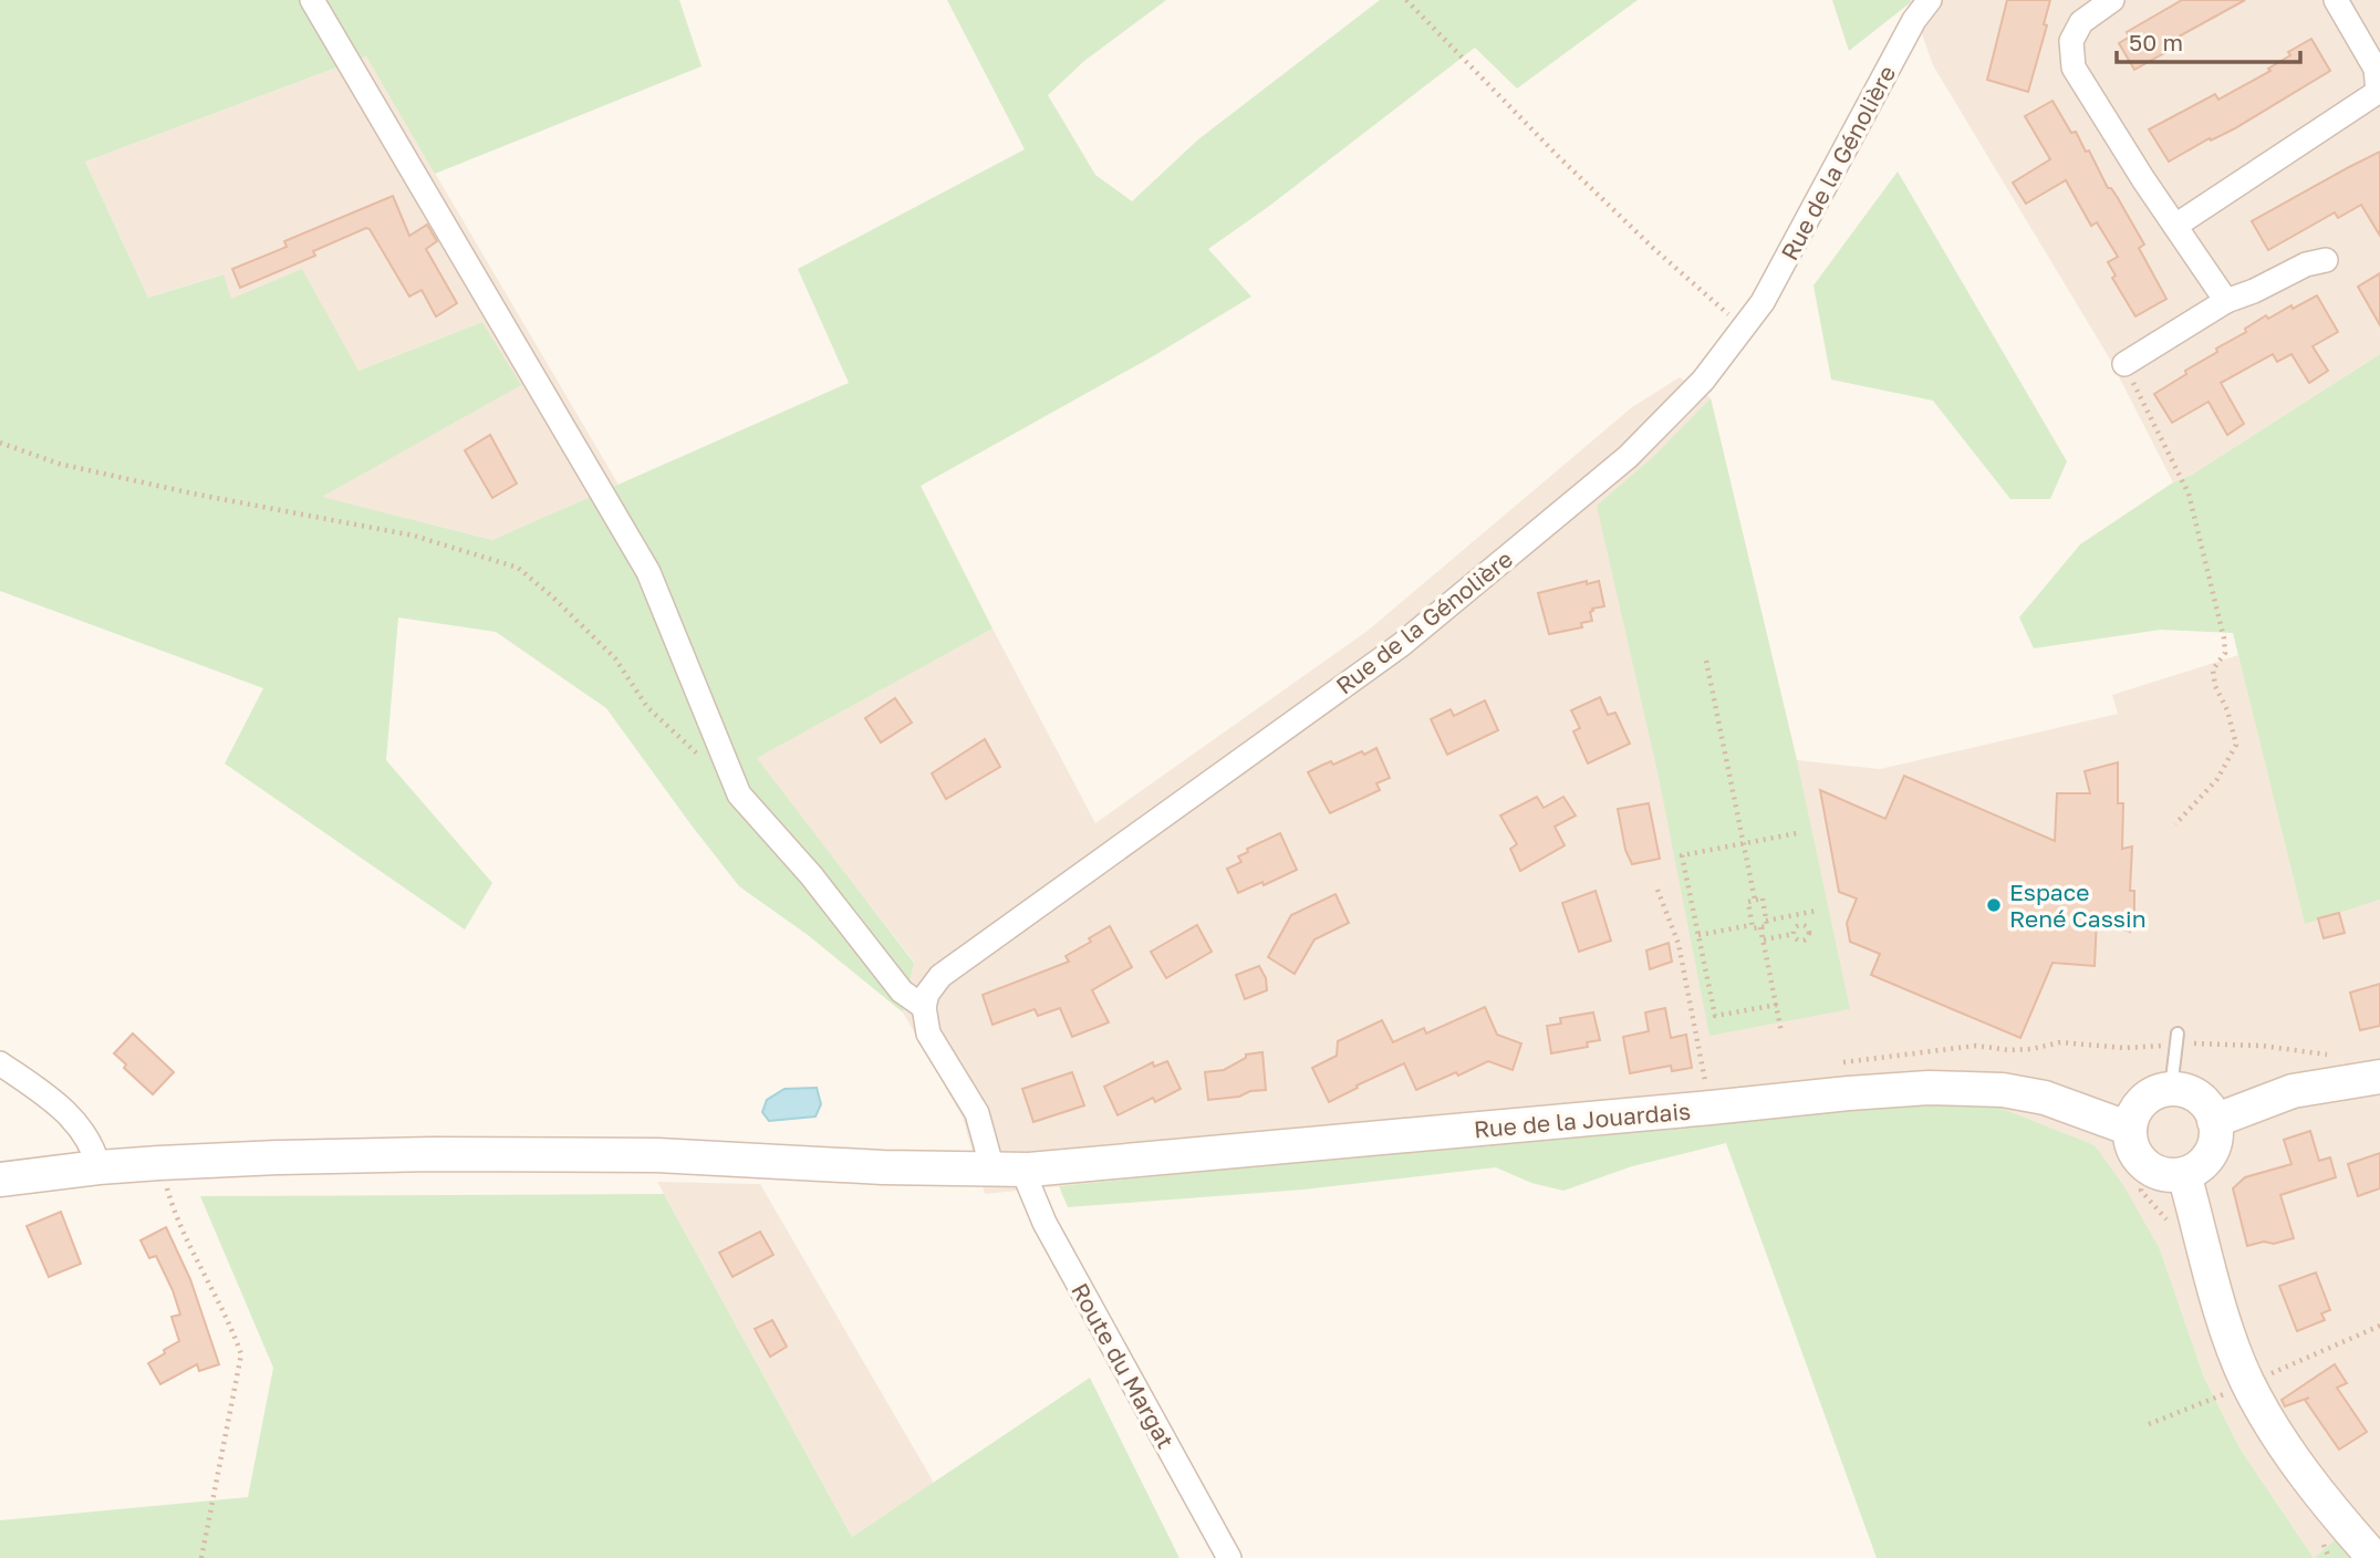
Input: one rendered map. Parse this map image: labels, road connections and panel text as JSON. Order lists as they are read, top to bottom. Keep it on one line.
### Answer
{"streets":{"main road":["Rue de la Jouardais"],"street":["Rue de la Génolière","Route du Margat"]},"crossings":[["Rue de la Jouardais","Route du Margat"]],"places":["Espace René Cassin"],"scale_bar":"50 m"}
